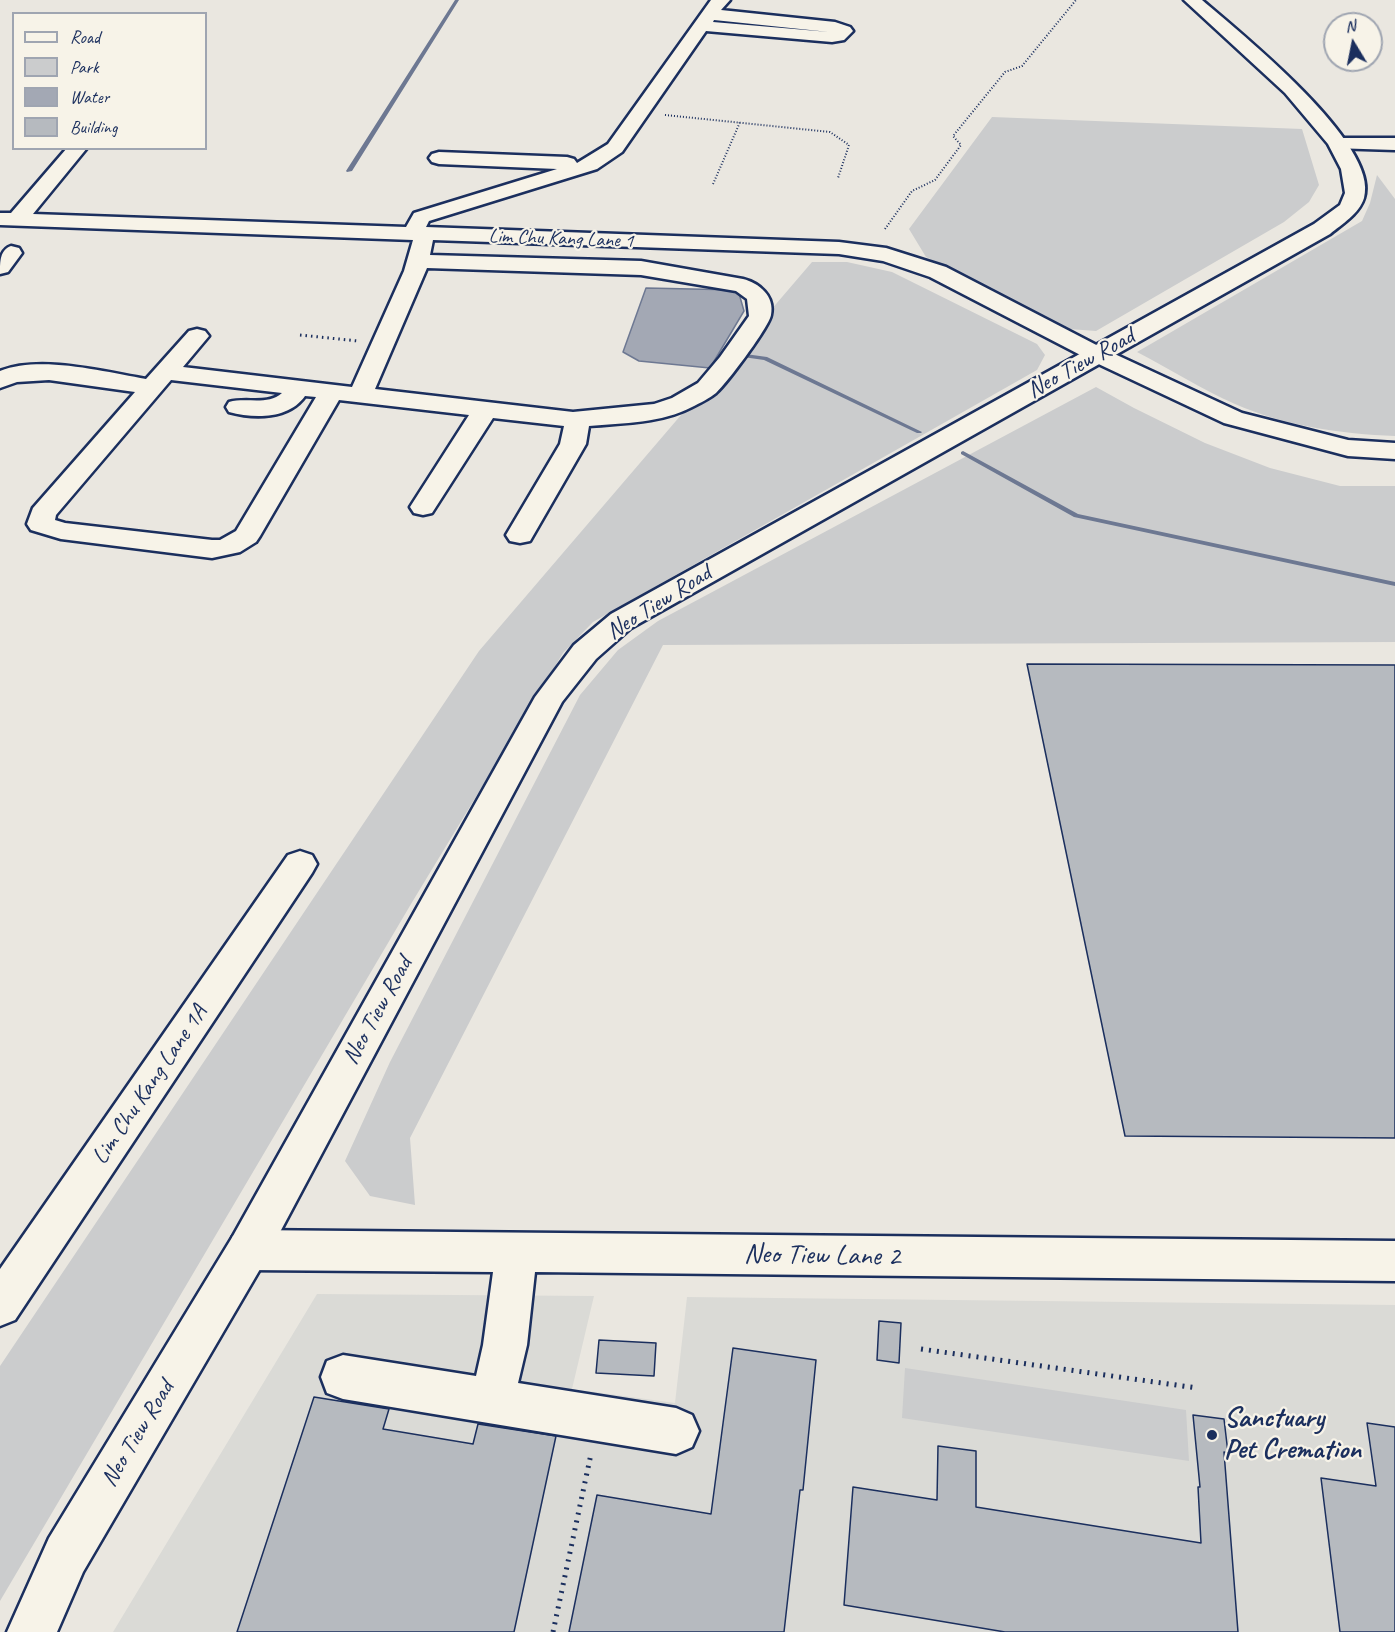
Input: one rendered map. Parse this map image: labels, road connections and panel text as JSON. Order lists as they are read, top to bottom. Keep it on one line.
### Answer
{"streets":{"street":["Lim Chu Kang Lane 1","Neo Tiew Road","Lim Chu Kang Lane 1A","Neo Tiew Lane 2"]},"crossings":[["Lim Chu Kang Lane 1","Neo Tiew Road"],["Neo Tiew Road","Neo Tiew Lane 2"]],"places":["Sanctuary Pet Cremation"],"legend":["Road","Park","Water","Building"],"north":"top"}
